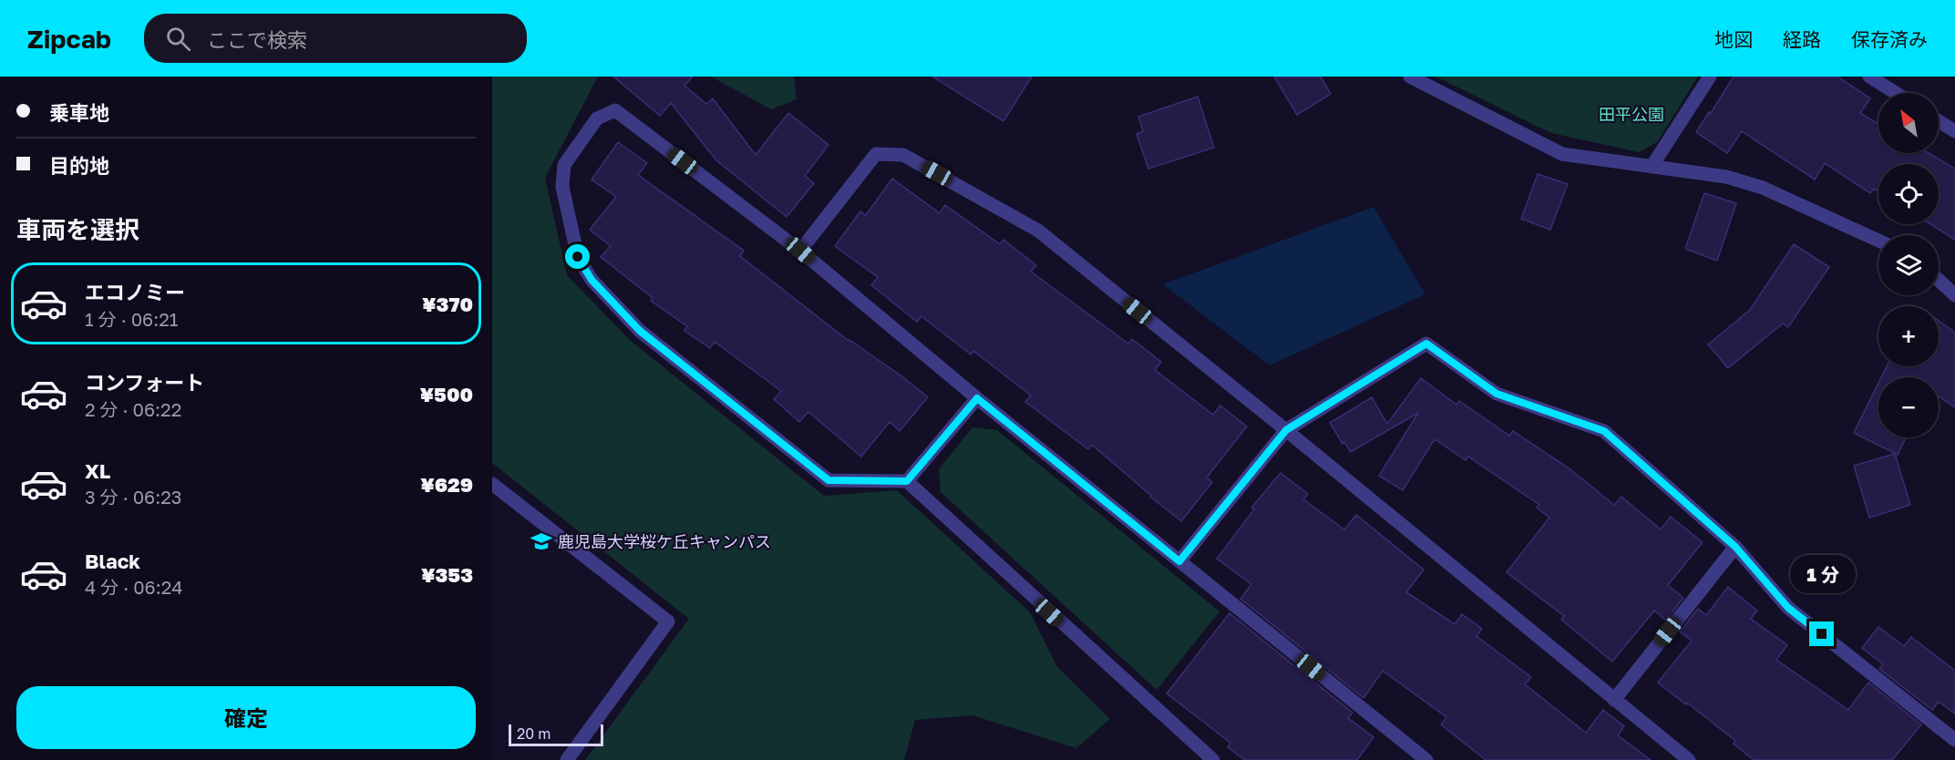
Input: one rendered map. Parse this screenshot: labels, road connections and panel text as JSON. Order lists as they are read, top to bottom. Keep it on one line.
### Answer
{"parks":["田平公園"],"places":{"school or university":["鹿児島大学桜ケ丘キャンパス"]},"scale_bar":"20 m","north":"top left","page":{"header":"Zipcab","search":"ここで検索","nav":["地図","経路","保存済み"],"banner":["乗車地","目的地"],"map_buttons":["+","−"],"heading":"車両を選択","list":[{"name":"エコノミー","note":"1 分 · 06:21","value":"¥370"},{"name":"コンフォート","note":"2 分 · 06:22","value":"¥500"},{"name":"XL","note":"3 分 · 06:23","value":"¥629"},{"name":"Black","note":"4 分 · 06:24","value":"¥353"}],"bubble":"1 分","buttons":"確定","scale":"20 m"}}
